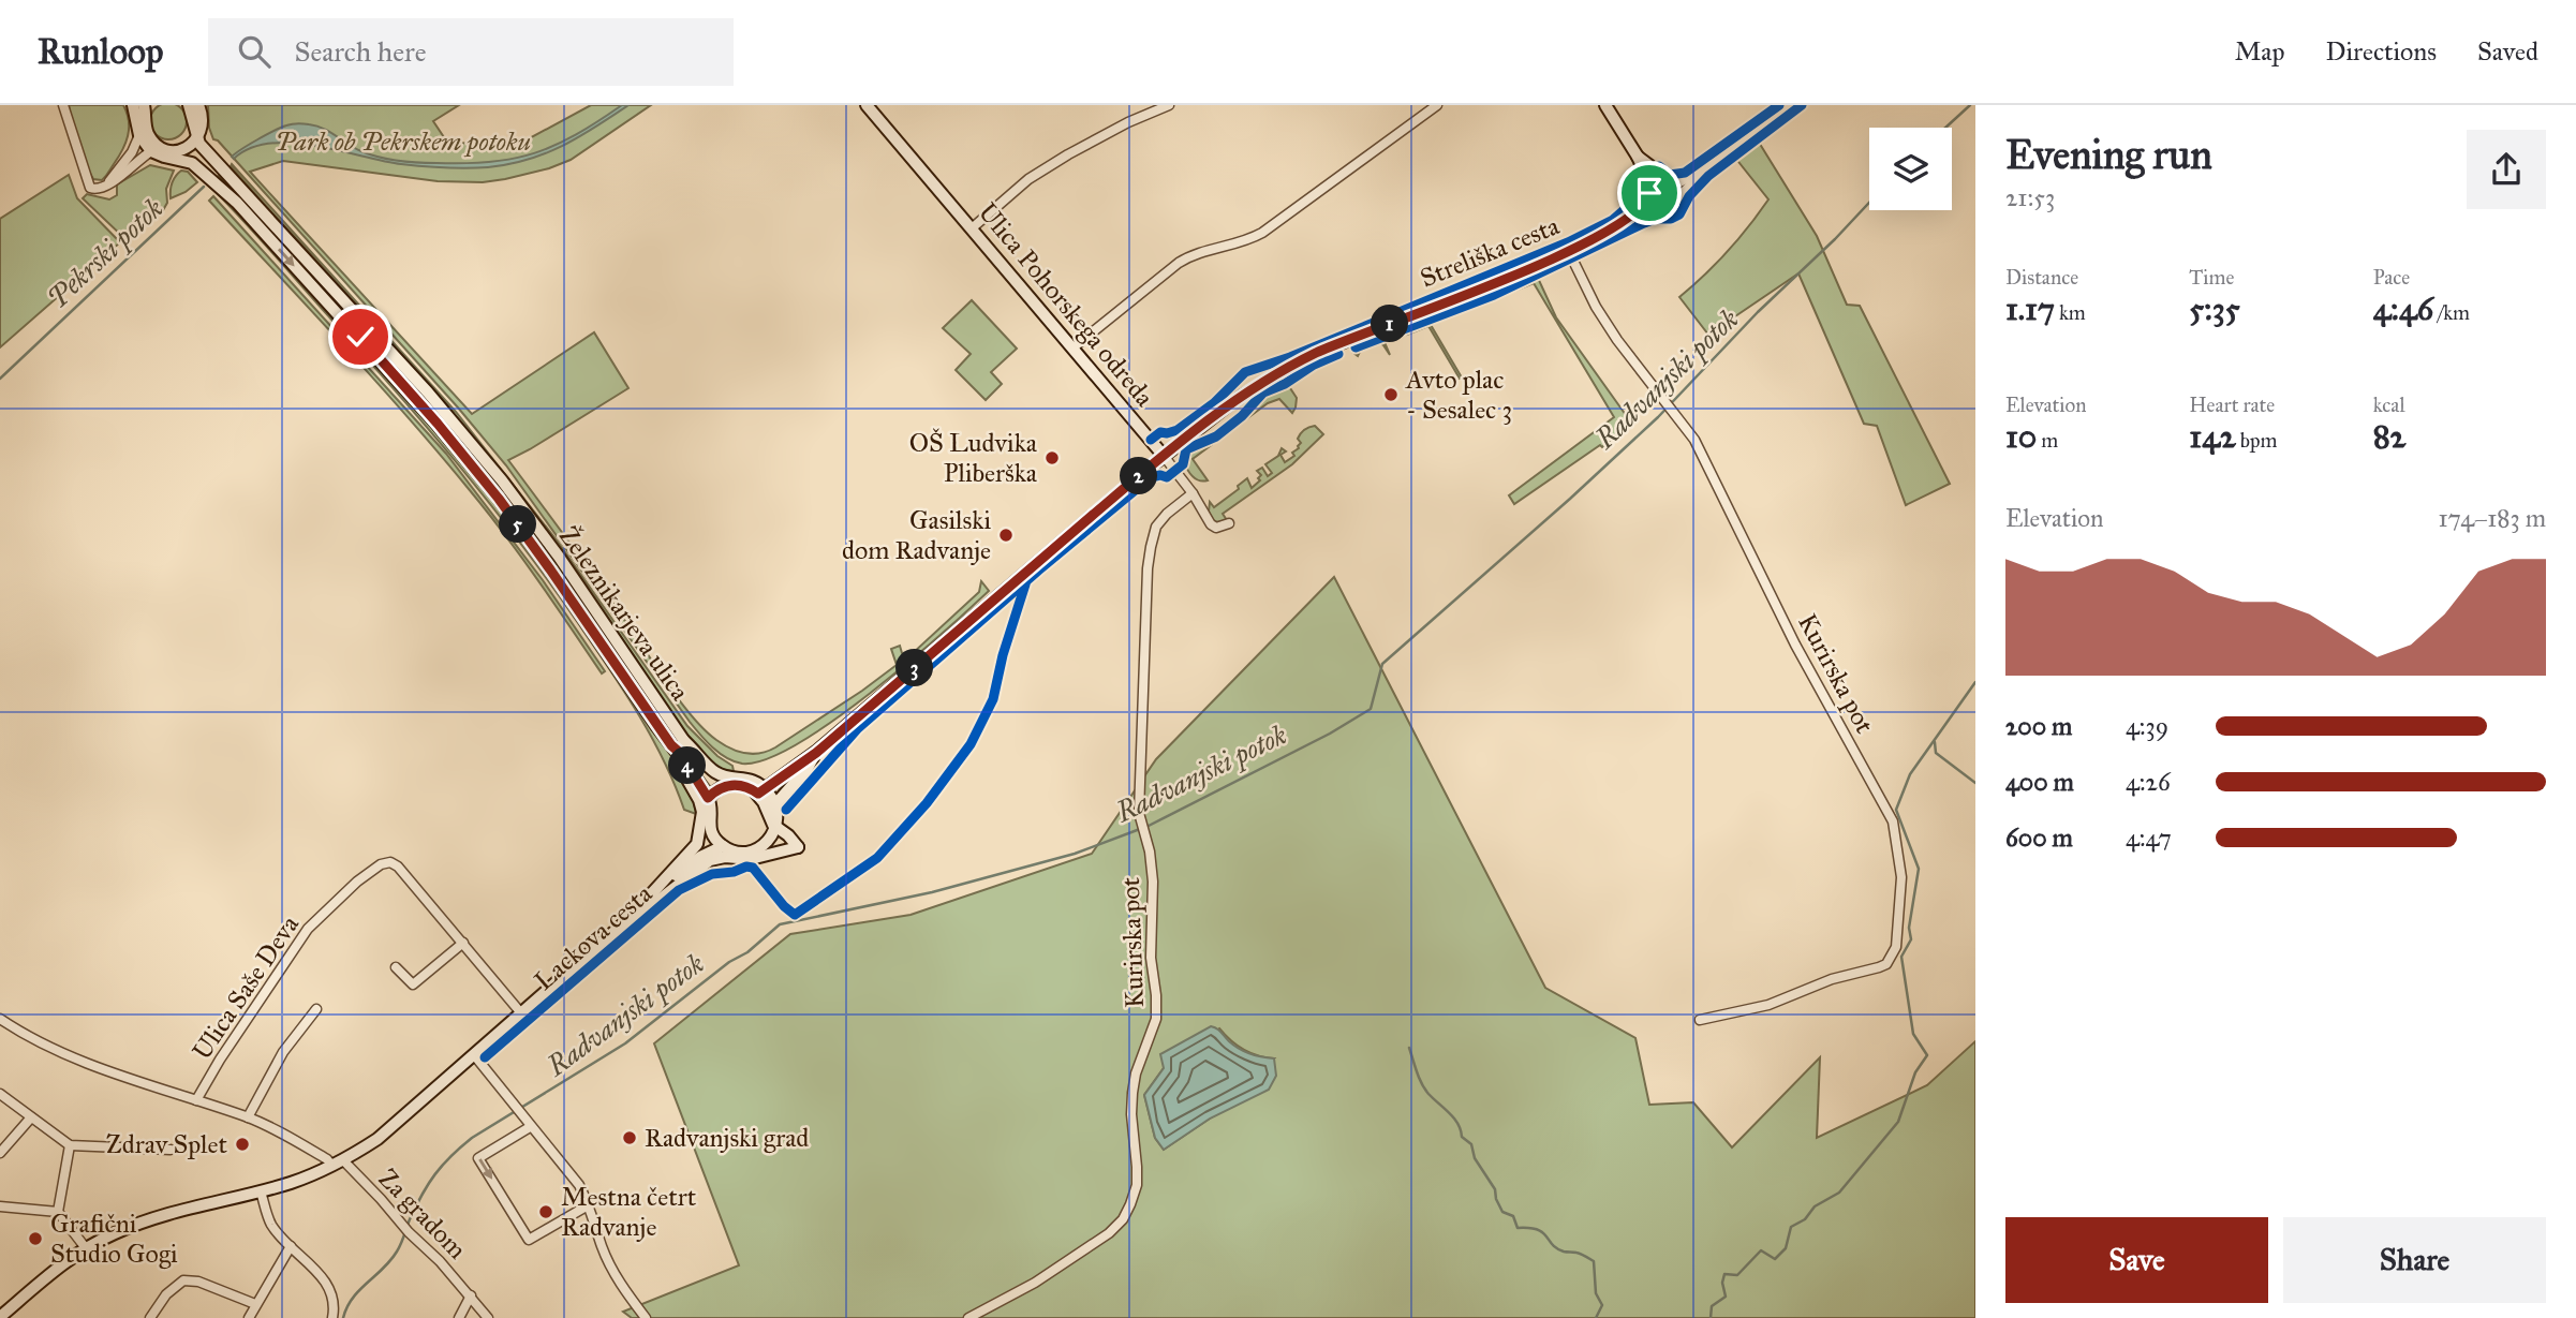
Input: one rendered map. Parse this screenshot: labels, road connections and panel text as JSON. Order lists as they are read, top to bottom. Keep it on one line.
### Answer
{"streets":{"street":["Streliška cesta","Ulica Pohorskega odreda","Železnikarjeva ulica","Kurirska pot","Lackova cesta","Ulica Saše Deva","Za gradom"]},"crossings":[["Streliška cesta","Ulica Pohorskega odreda"],["Streliška cesta","Kurirska pot"],["Ulica Pohorskega odreda","Kurirska pot"],["Lackova cesta","Ulica Saše Deva"],["Lackova cesta","Za gradom"],["Ulica Saše Deva","Za gradom"]],"water":["Pekrski potok","Radvanjski potok"],"parks":["Park ob Pekrskem potoku"],"places":["Avto plac - Sesalec 3","OŠ Ludvika Pliberška","Gasilski dom Radvanje","Radvanjski grad","Zdrav Splet","Mestna četrt Radvanje","Grafični Studio Gogi"],"page":{"header":"Runloop","search":"Search here","nav":["Map","Directions","Saved"],"heading":["Evening run","21:53"],"stats":[["Distance","1.17 km"],["Time","5:35"],["Pace","4:46 /km"],["Elevation","10 m"],["Heart rate","142 bpm"],["kcal","82"]],"pins":["1","2","5","3","4"],"chart":["Elevation","174–183 m"],"list":[{"name":"200 m","note":"4:39"},{"name":"400 m","note":"4:26"},{"name":"600 m","note":"4:47"}],"buttons":["Save","Share"]}}
